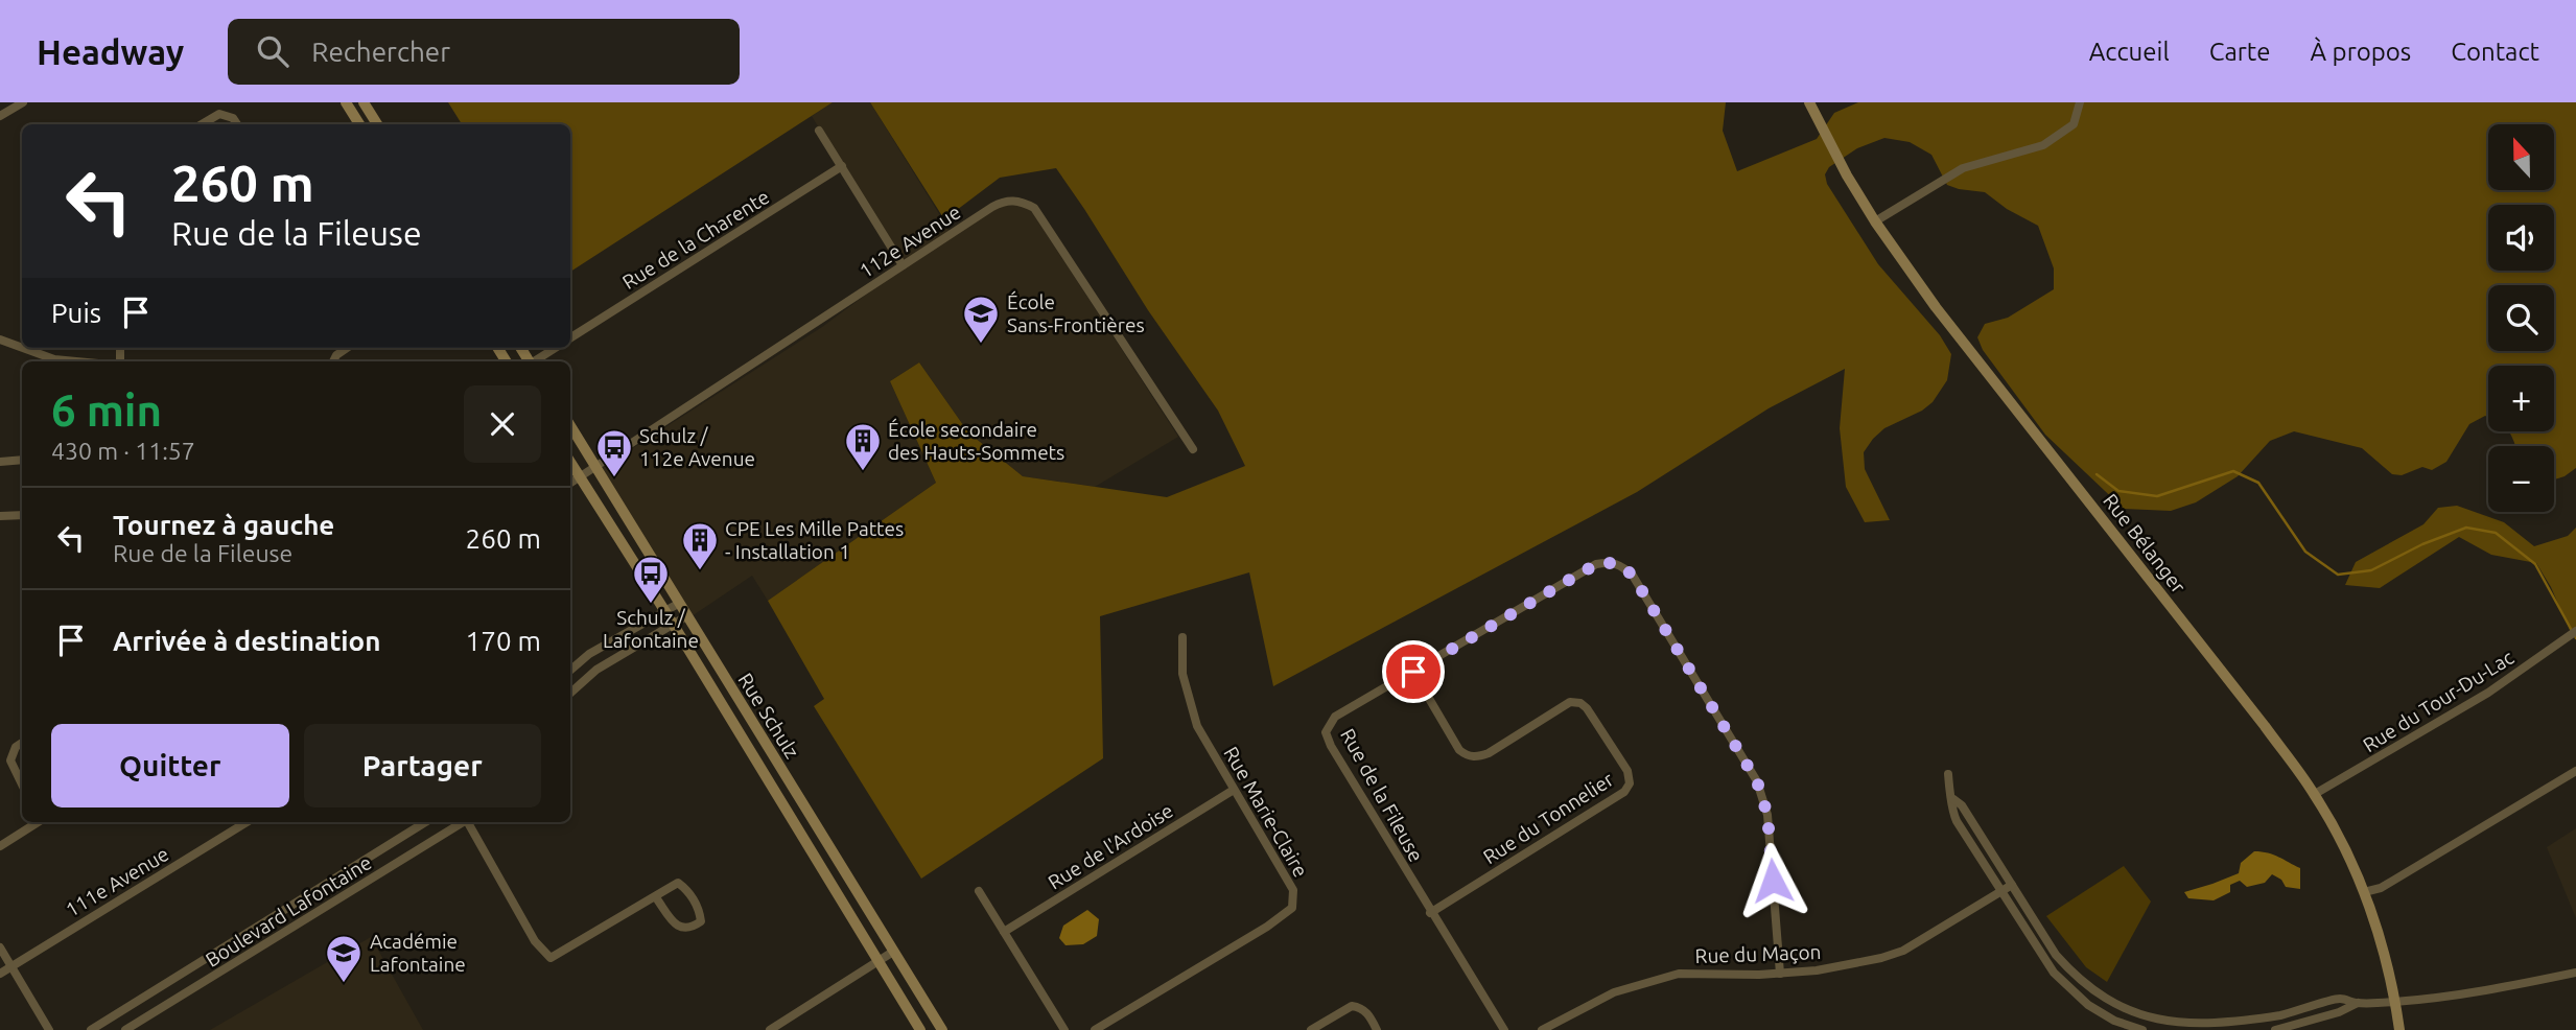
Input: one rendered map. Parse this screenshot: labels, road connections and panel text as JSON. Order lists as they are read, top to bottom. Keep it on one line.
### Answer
{"streets":{"street":["Rue de la Charente","112e Avenue","Rue Bélanger","Rue du Tour-Du-Lac","Rue Schulz","Rue de la Fileuse","Rue Marie-Claire","Rue du Tonnelier","Rue de l'Ardoise","111e Avenue","Boulevard Lafontaine","Rue du Maçon"]},"crossings":[["112e Avenue","Rue Schulz"],["Rue Bélanger","Rue du Tour-Du-Lac"],["Rue de la Fileuse","Rue du Tonnelier"],["Rue de la Fileuse","Rue du Maçon"],["Rue Marie-Claire","Rue de l'Ardoise"]],"places":{"school or university":["École Sans-Frontières","Académie Lafontaine"],"building":["École secondaire des Hauts-Sommets","CPE Les Mille Pattes - Installation 1"],"bus stop":["Schulz / 112e Avenue","Schulz / Lafontaine"]},"north":"top","page":{"header":"Headway","search":"Rechercher","nav":["Accueil","Carte","À propos","Contact"],"map_buttons":["+","−"],"turn":["260 m","Rue de la Fileuse"],"then":"Puis","heading":["6 min","430 m · 11:57"],"list":[{"name":"Tournez à gauche","note":"Rue de la Fileuse","value":"260 m"},{"name":"Arrivée à destination","value":"170 m"}],"buttons":["Quitter","Partager"]}}
